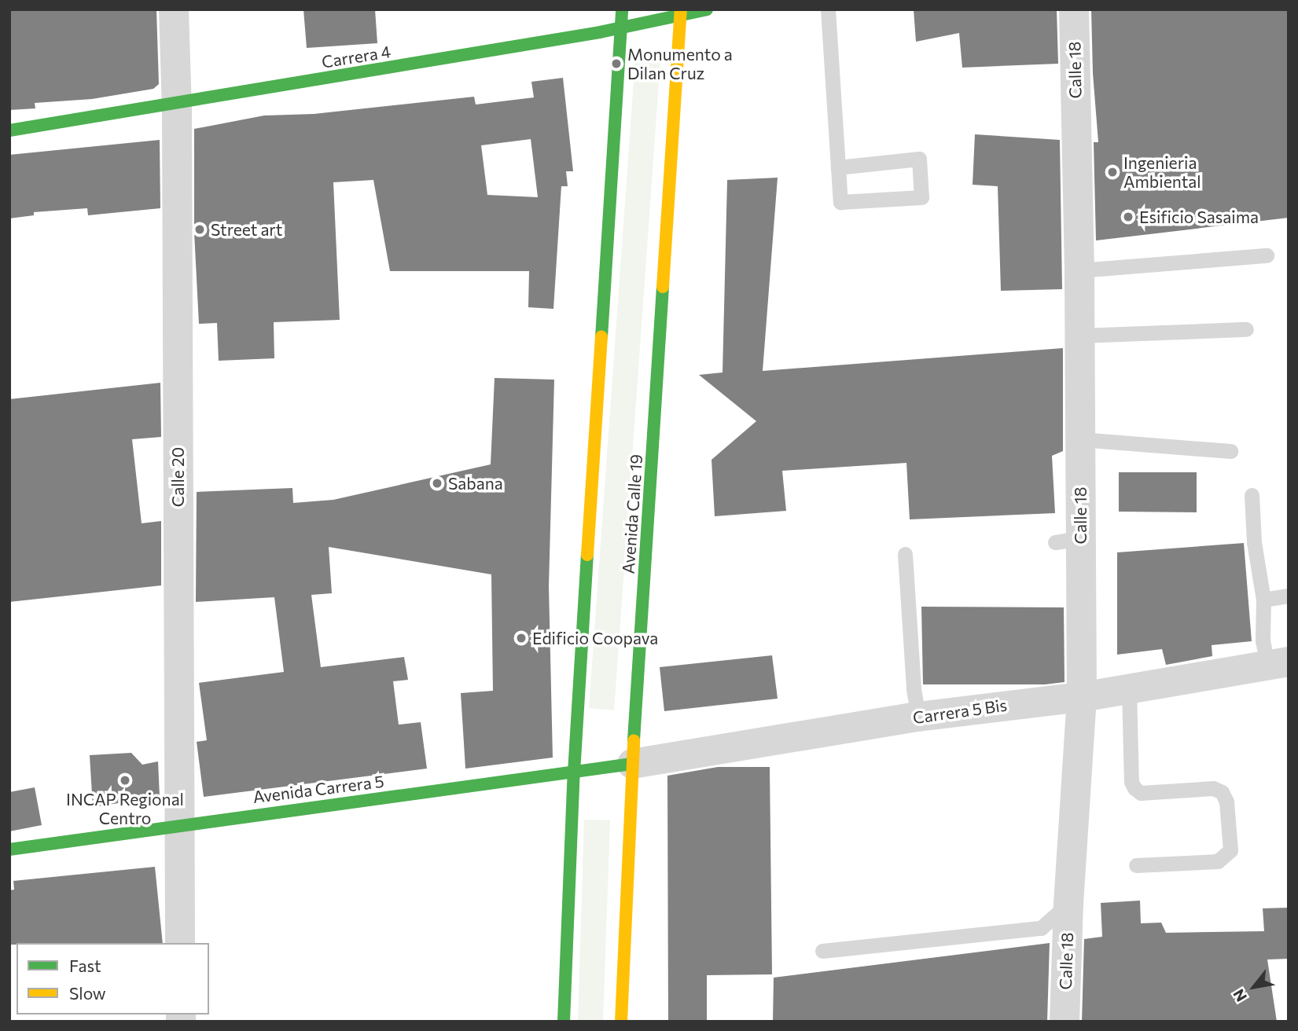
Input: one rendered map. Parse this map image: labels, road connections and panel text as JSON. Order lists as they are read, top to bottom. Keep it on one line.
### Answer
{"streets":{"main road":["Carrera 4","Avenida Calle 19","Avenida Carrera 5"],"street":["Calle 18","Calle 20","Carrera 5 Bis"]},"crossings":[["Carrera 4","Calle 20"],["Carrera 4","Avenida Calle 19"],["Calle 18","Carrera 5 Bis"],["Calle 20","Avenida Carrera 5"],["Avenida Calle 19","Carrera 5 Bis"],["Avenida Calle 19","Avenida Carrera 5"],["Carrera 5 Bis","Avenida Carrera 5"]],"places":["Monumento a Dilan Cruz","Ingenieria Ambiental","Esificio Sasaima","Street art","Sabana","Edificio Coopava","INCAP Regional Centro"],"legend":["Fast","Slow"],"north":"bottom left"}
